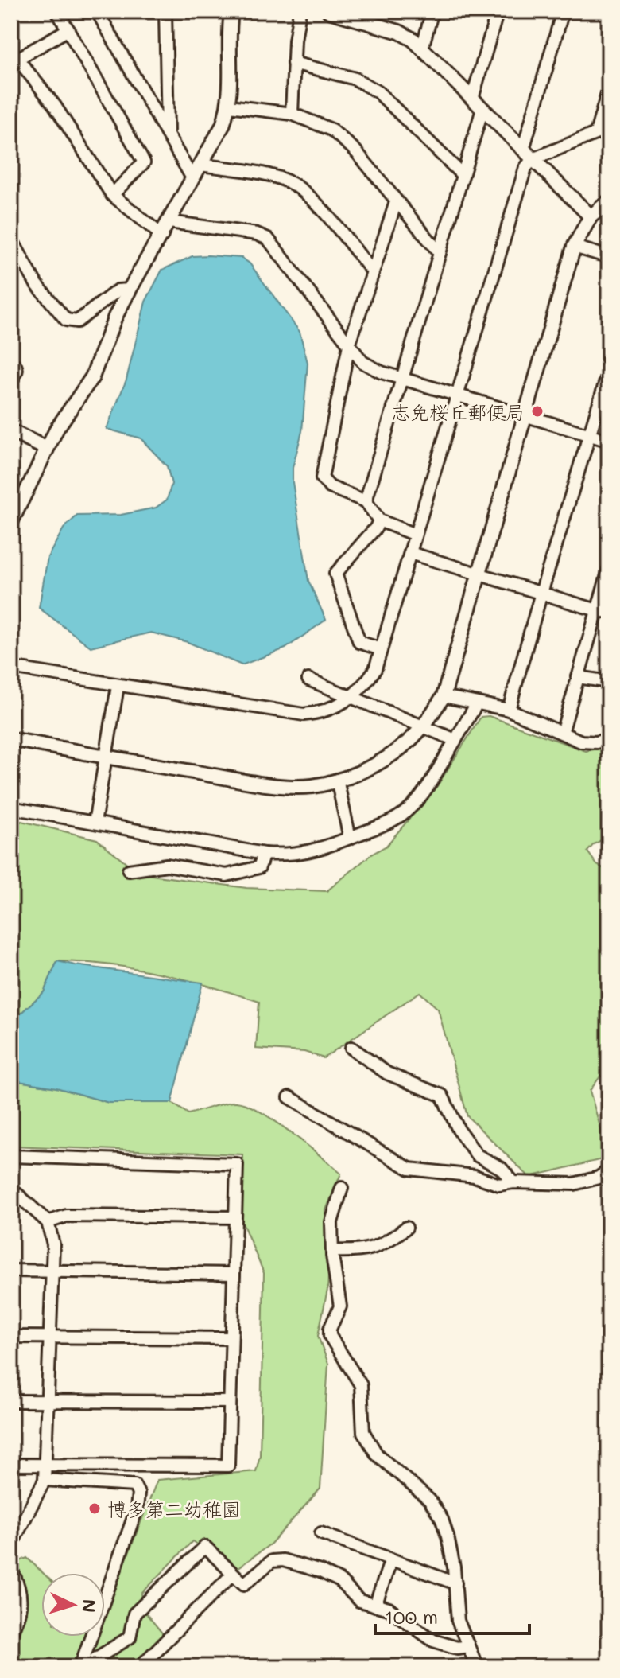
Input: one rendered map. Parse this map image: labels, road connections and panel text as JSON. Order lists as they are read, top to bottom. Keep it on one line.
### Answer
{"places":["志免桜丘郵便局","博多第二幼稚園"],"scale_bar":"100 m","north":"right"}
